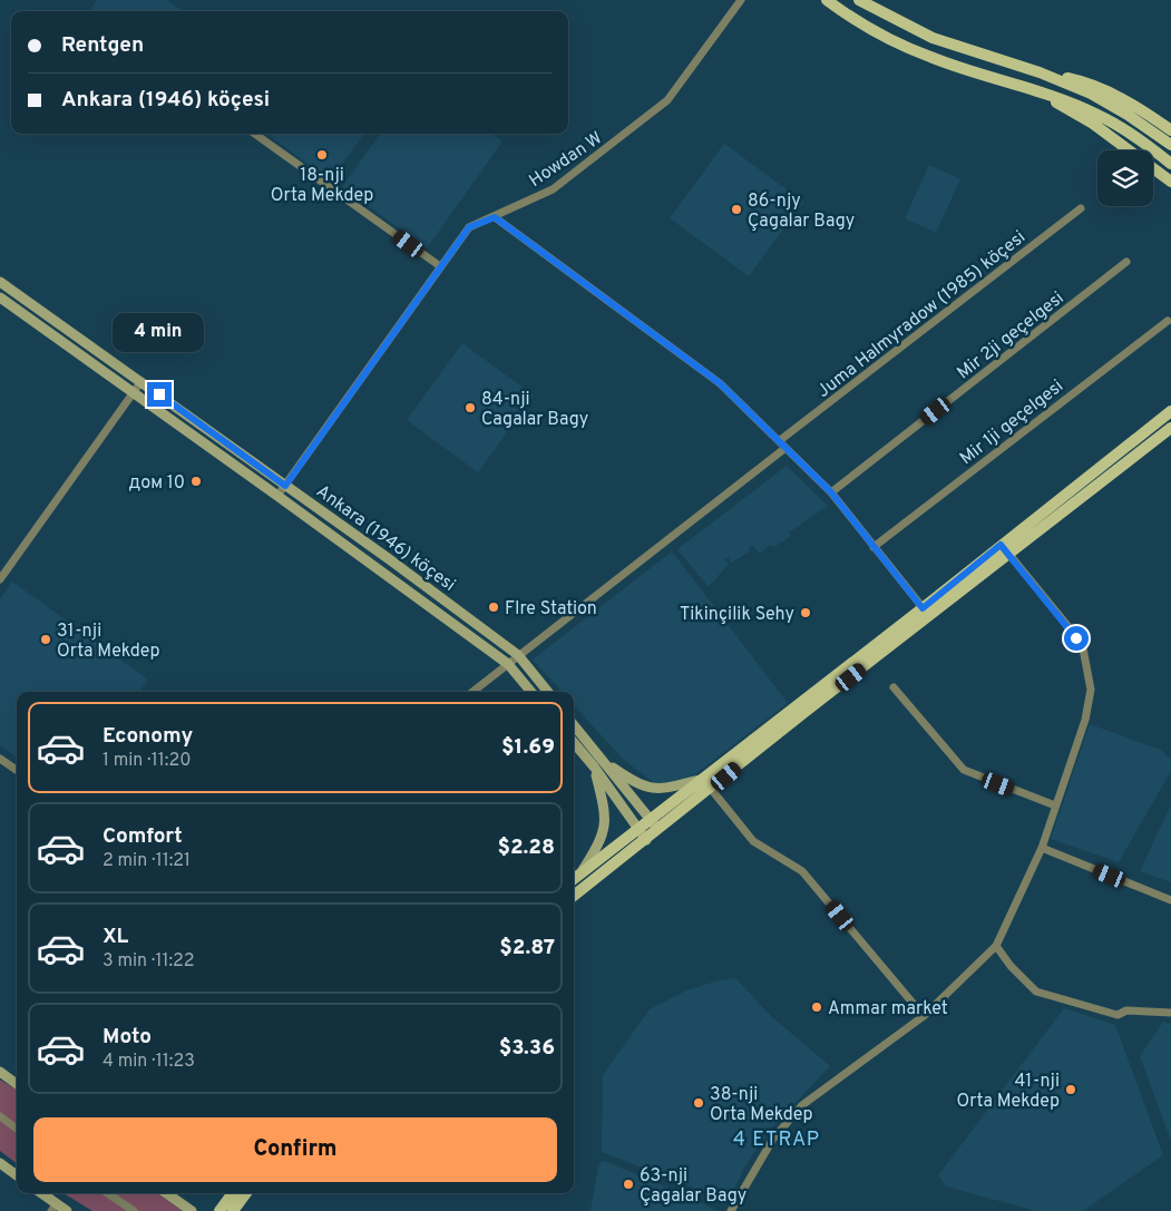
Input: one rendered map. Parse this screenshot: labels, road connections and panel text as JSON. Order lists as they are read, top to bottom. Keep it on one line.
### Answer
{"streets":{"main road":["Ankara (1946) köçesi"],"street":["Howdan W","Juma Halmyradow (1985) köçesi","Mir 2ji geçelgesi","Mir 1ji geçelgesi"]},"districts":["4 ETRAP"],"places":["18-nji Orta Mekdep","86-njy Çagalar Bagy","84-nji Cagalar Bagy","дом 10","FIre Station","Tikinçilik Sehy","31-nji Orta Mekdep","Ammar market","41-nji Orta Mekdep","38-nji Orta Mekdep","63-nji Çagalar Bagy"],"page":{"banner":["Rentgen","Ankara (1946) köçesi"],"bubble":"4 min","list":[{"name":"Economy","note":"1 min · 11:20","value":"$1.69"},{"name":"Comfort","note":"2 min · 11:21","value":"$2.28"},{"name":"XL","note":"3 min · 11:22","value":"$2.87"},{"name":"Moto","note":"4 min · 11:23","value":"$3.36"}],"buttons":"Confirm"}}
